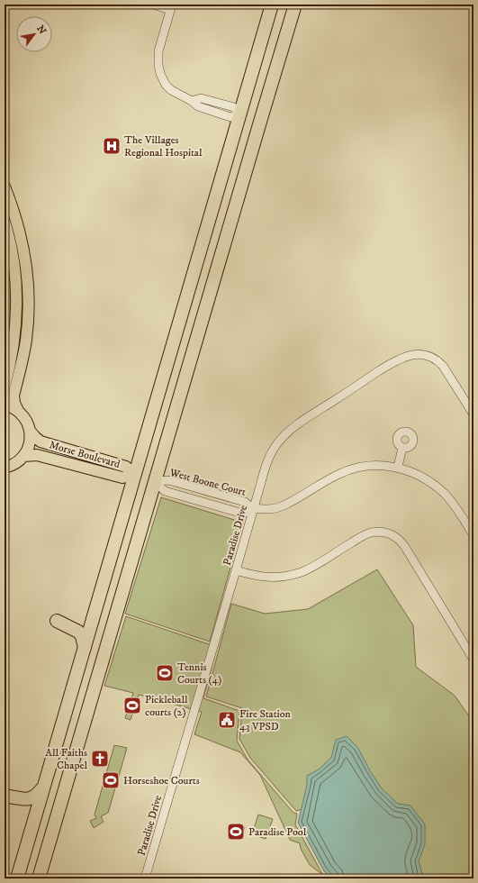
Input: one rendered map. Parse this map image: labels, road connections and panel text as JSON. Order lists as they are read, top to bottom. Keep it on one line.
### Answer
{"streets":{"main road":["Morse Boulevard"],"street":["West Boone Court","Paradise Drive"]},"crossings":[["West Boone Court","Paradise Drive"]],"places":{"hospital":["The Villages Regional Hospital"],"sports":["Tennis Courts (4)","Pickleball courts (2)","Horseshoe Courts","Paradise Pool"],"public building":["Fire Station 43 VPSD"],"church":["All Faiths Chapel"]},"north":"top right"}
